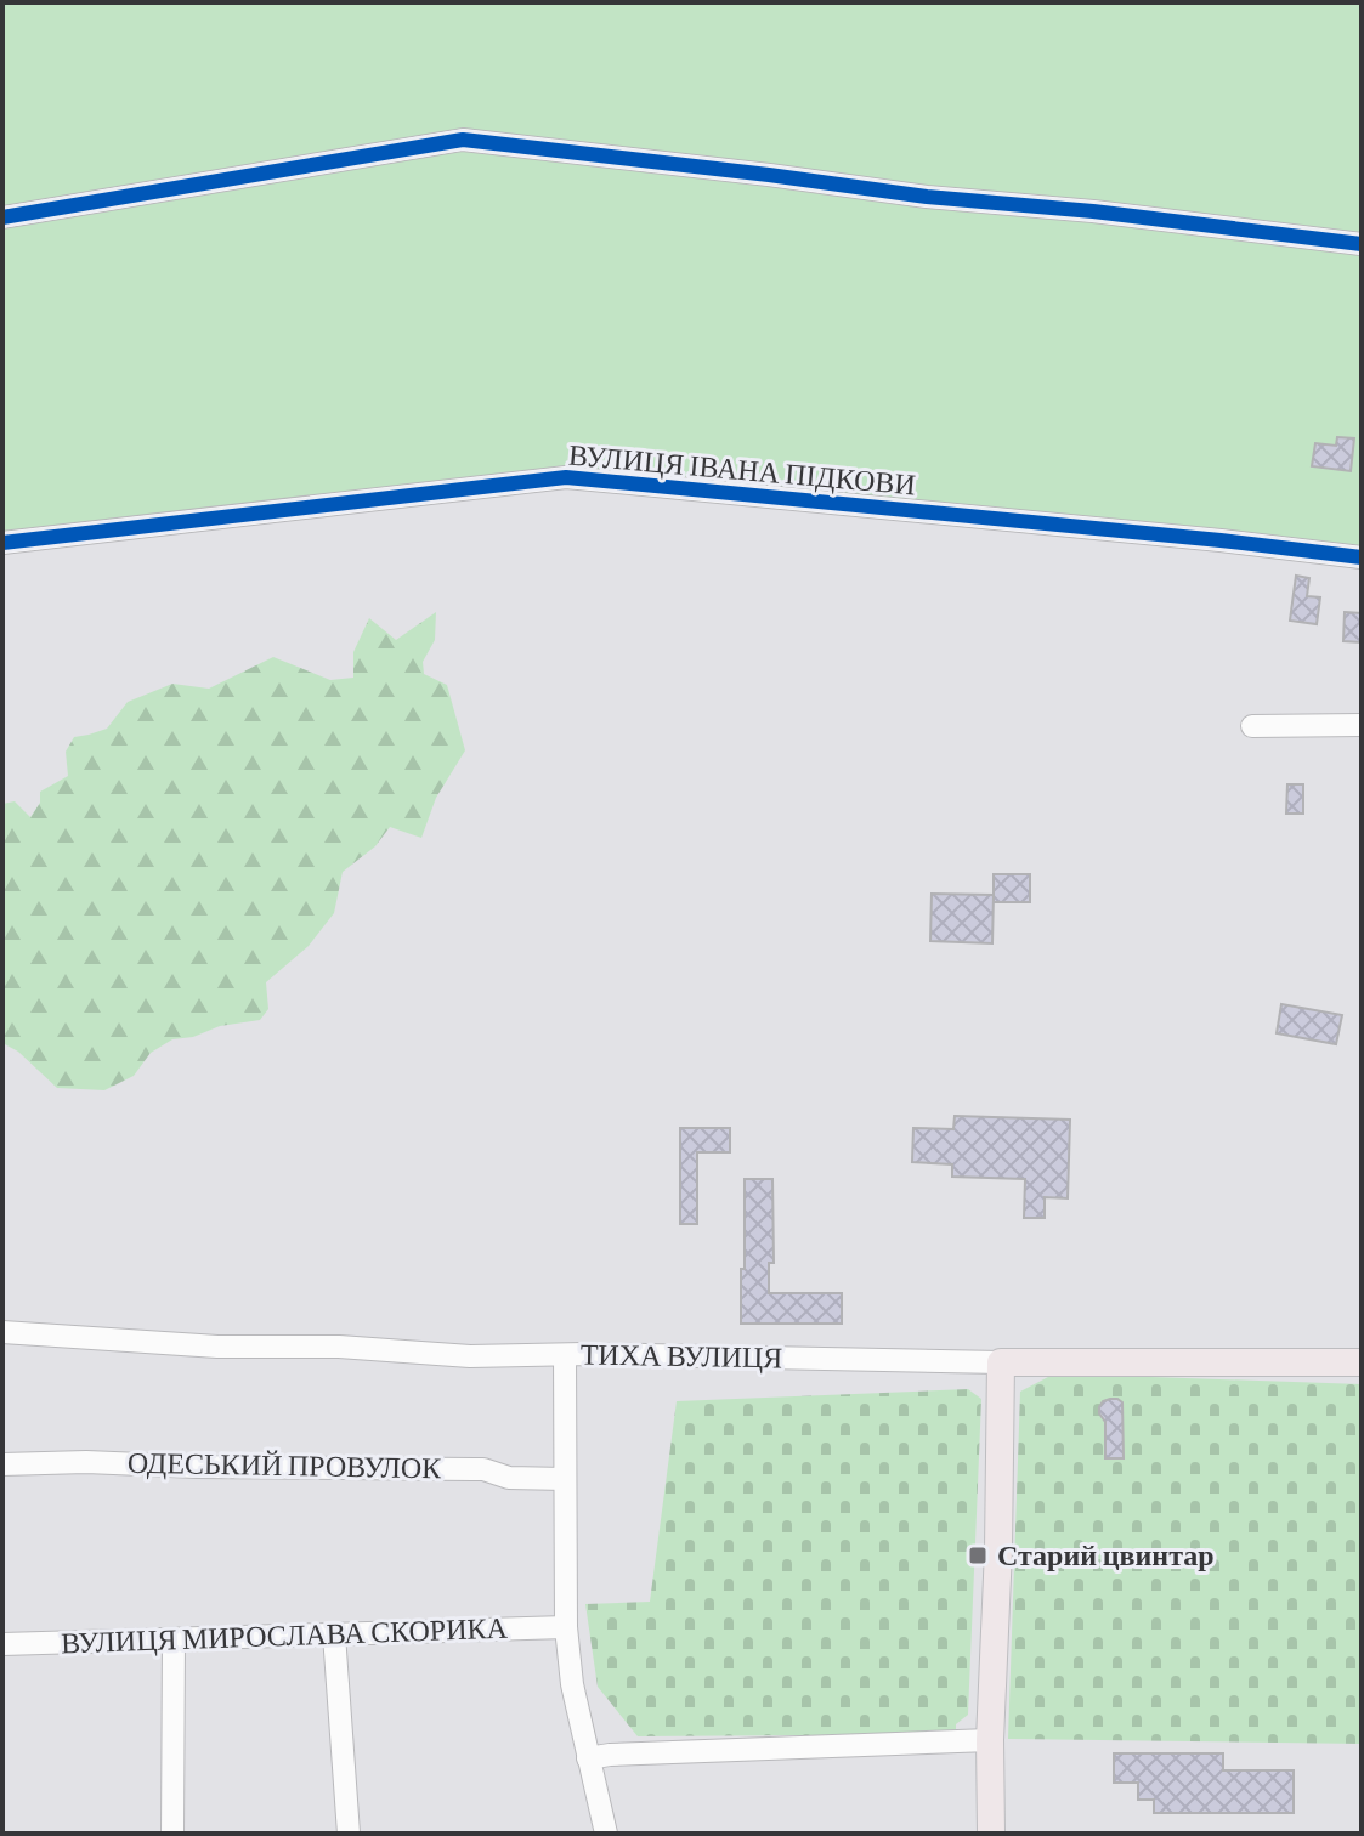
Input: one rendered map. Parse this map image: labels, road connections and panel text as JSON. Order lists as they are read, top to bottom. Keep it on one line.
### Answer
{"streets":{"main road":["ТИХА ВУЛИЦЯ"],"street":["ВУЛИЦЯ ІВАНА ПІДКОВИ","ОДЕСЬКИЙ ПРОВУЛОК","ВУЛИЦЯ МИРОСЛАВА СКОРИКА"]},"places":{"transit":["Старий цвинтар"]}}
